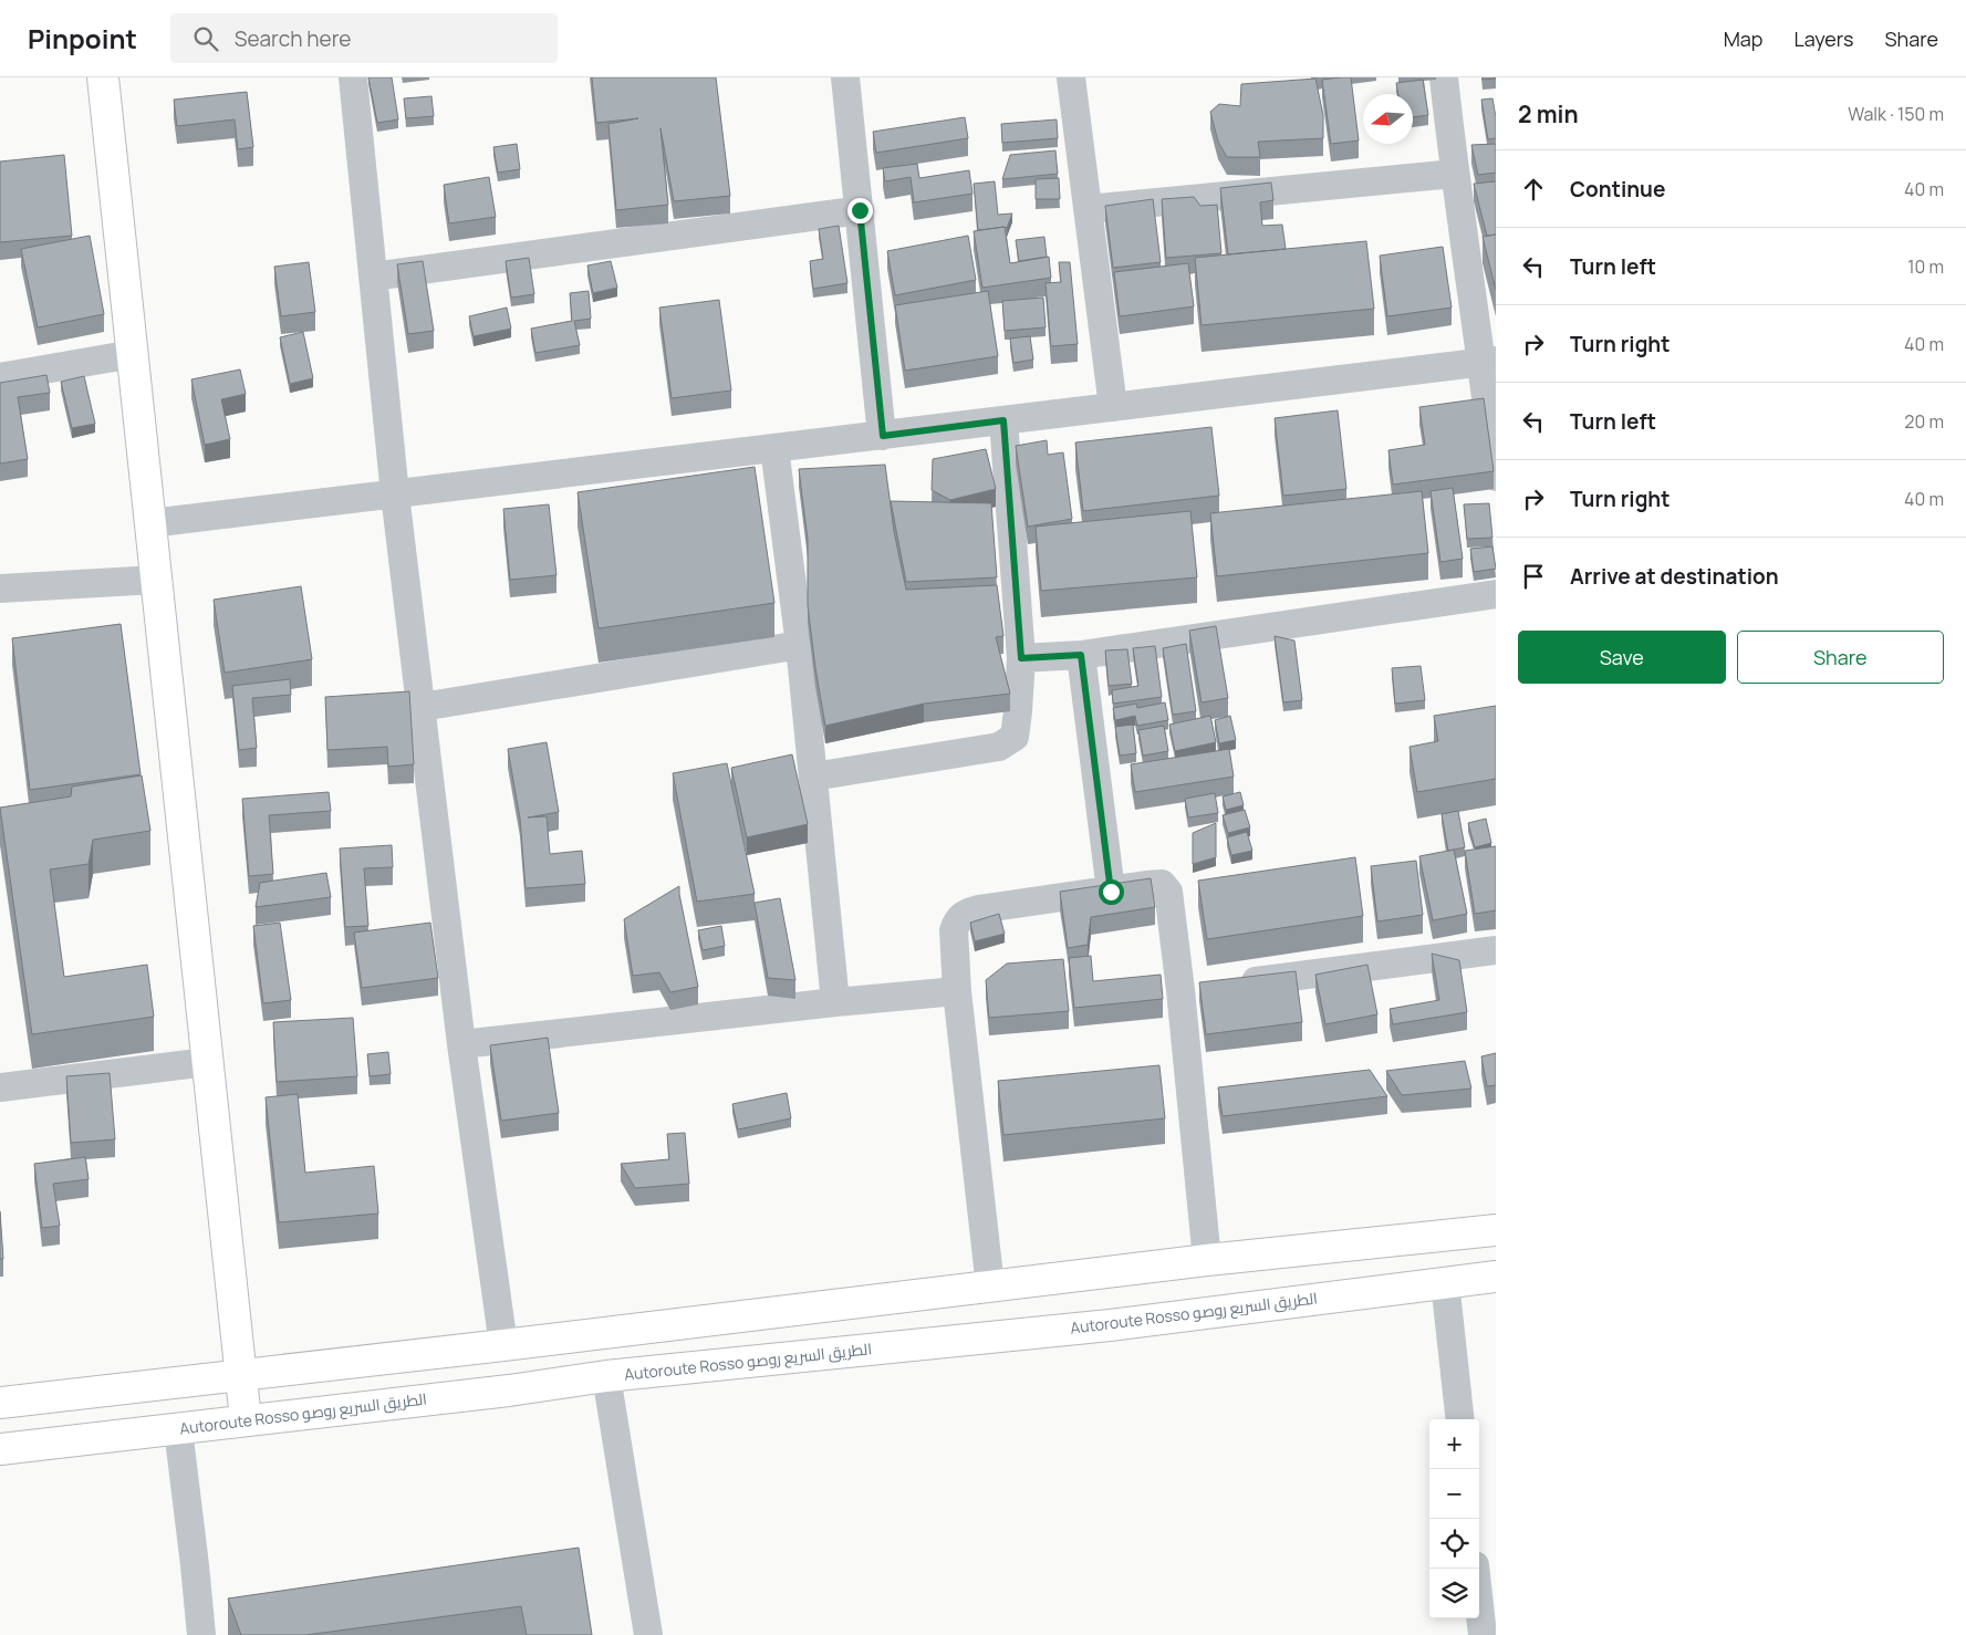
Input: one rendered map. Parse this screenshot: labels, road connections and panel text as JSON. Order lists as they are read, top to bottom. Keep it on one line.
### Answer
{"streets":{"main road":["Autoroute Rosso الطريق السريع روصو"]},"north":"left","page":{"header":"Pinpoint","search":"Search here","nav":["Map","Layers","Share"],"heading":["2 min","Walk · 150 m"],"list":[["Continue","40 m"],["Turn left","10 m"],["Turn right","40 m"],["Turn left","20 m"],["Turn right","40 m"],"Arrive at destination"],"buttons":["Save","Share"],"map_buttons":["+","−"]}}
